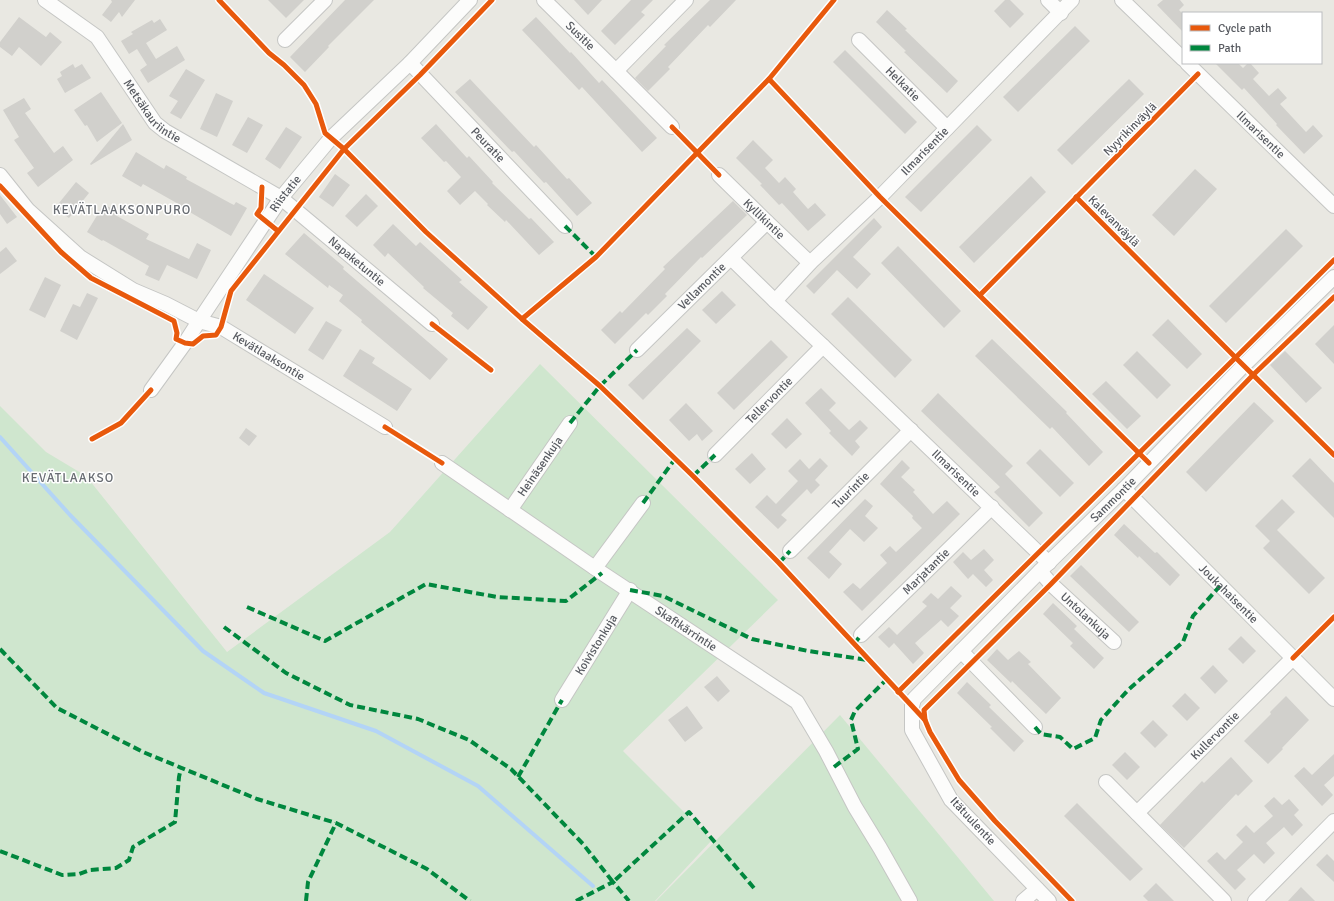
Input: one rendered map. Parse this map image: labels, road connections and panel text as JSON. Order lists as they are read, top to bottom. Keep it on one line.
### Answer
{"streets":{"street":["Susitie","Helkatie","Metsäkauriintie","Ilmarisentie","Peuratie","Riistatie","Kyllikintie","Napaketuntie","Vellamontie","Kevätlaaksontie","Tellervontie","Heinäsenkuja","Tuurintie","Sammontie","Marjatantie","Joukahaisentie","Untolankuja","Skaftkärrintie","Koivistonkuja","Kullervontie","Itätuulentie"],"cycle path":["Nyyrikinväylä","Kalevanväylä"]},"crossings":[["Helkatie","Ilmarisentie"],["Metsäkauriintie","Riistatie"],["Metsäkauriintie","Napaketuntie"],["Ilmarisentie","Kyllikintie"],["Ilmarisentie","Vellamontie"],["Ilmarisentie","Tellervontie"],["Ilmarisentie","Tuurintie"],["Ilmarisentie","Sammontie"],["Ilmarisentie","Marjatantie"],["Ilmarisentie","Untolankuja"],["Peuratie","Riistatie"],["Riistatie","Napaketuntie"],["Riistatie","Kevätlaaksontie"],["Kyllikintie","Vellamontie"],["Heinäsenkuja","Skaftkärrintie"],["Sammontie","Joukahaisentie"],["Sammontie","Untolankuja"],["Sammontie","Itätuulentie"],["Joukahaisentie","Kullervontie"],["Skaftkärrintie","Koivistonkuja"]],"districts":["KEVÄTLAAKSONPURO","KEVÄTLAAKSO"],"legend":["Cycle path","Path"]}
